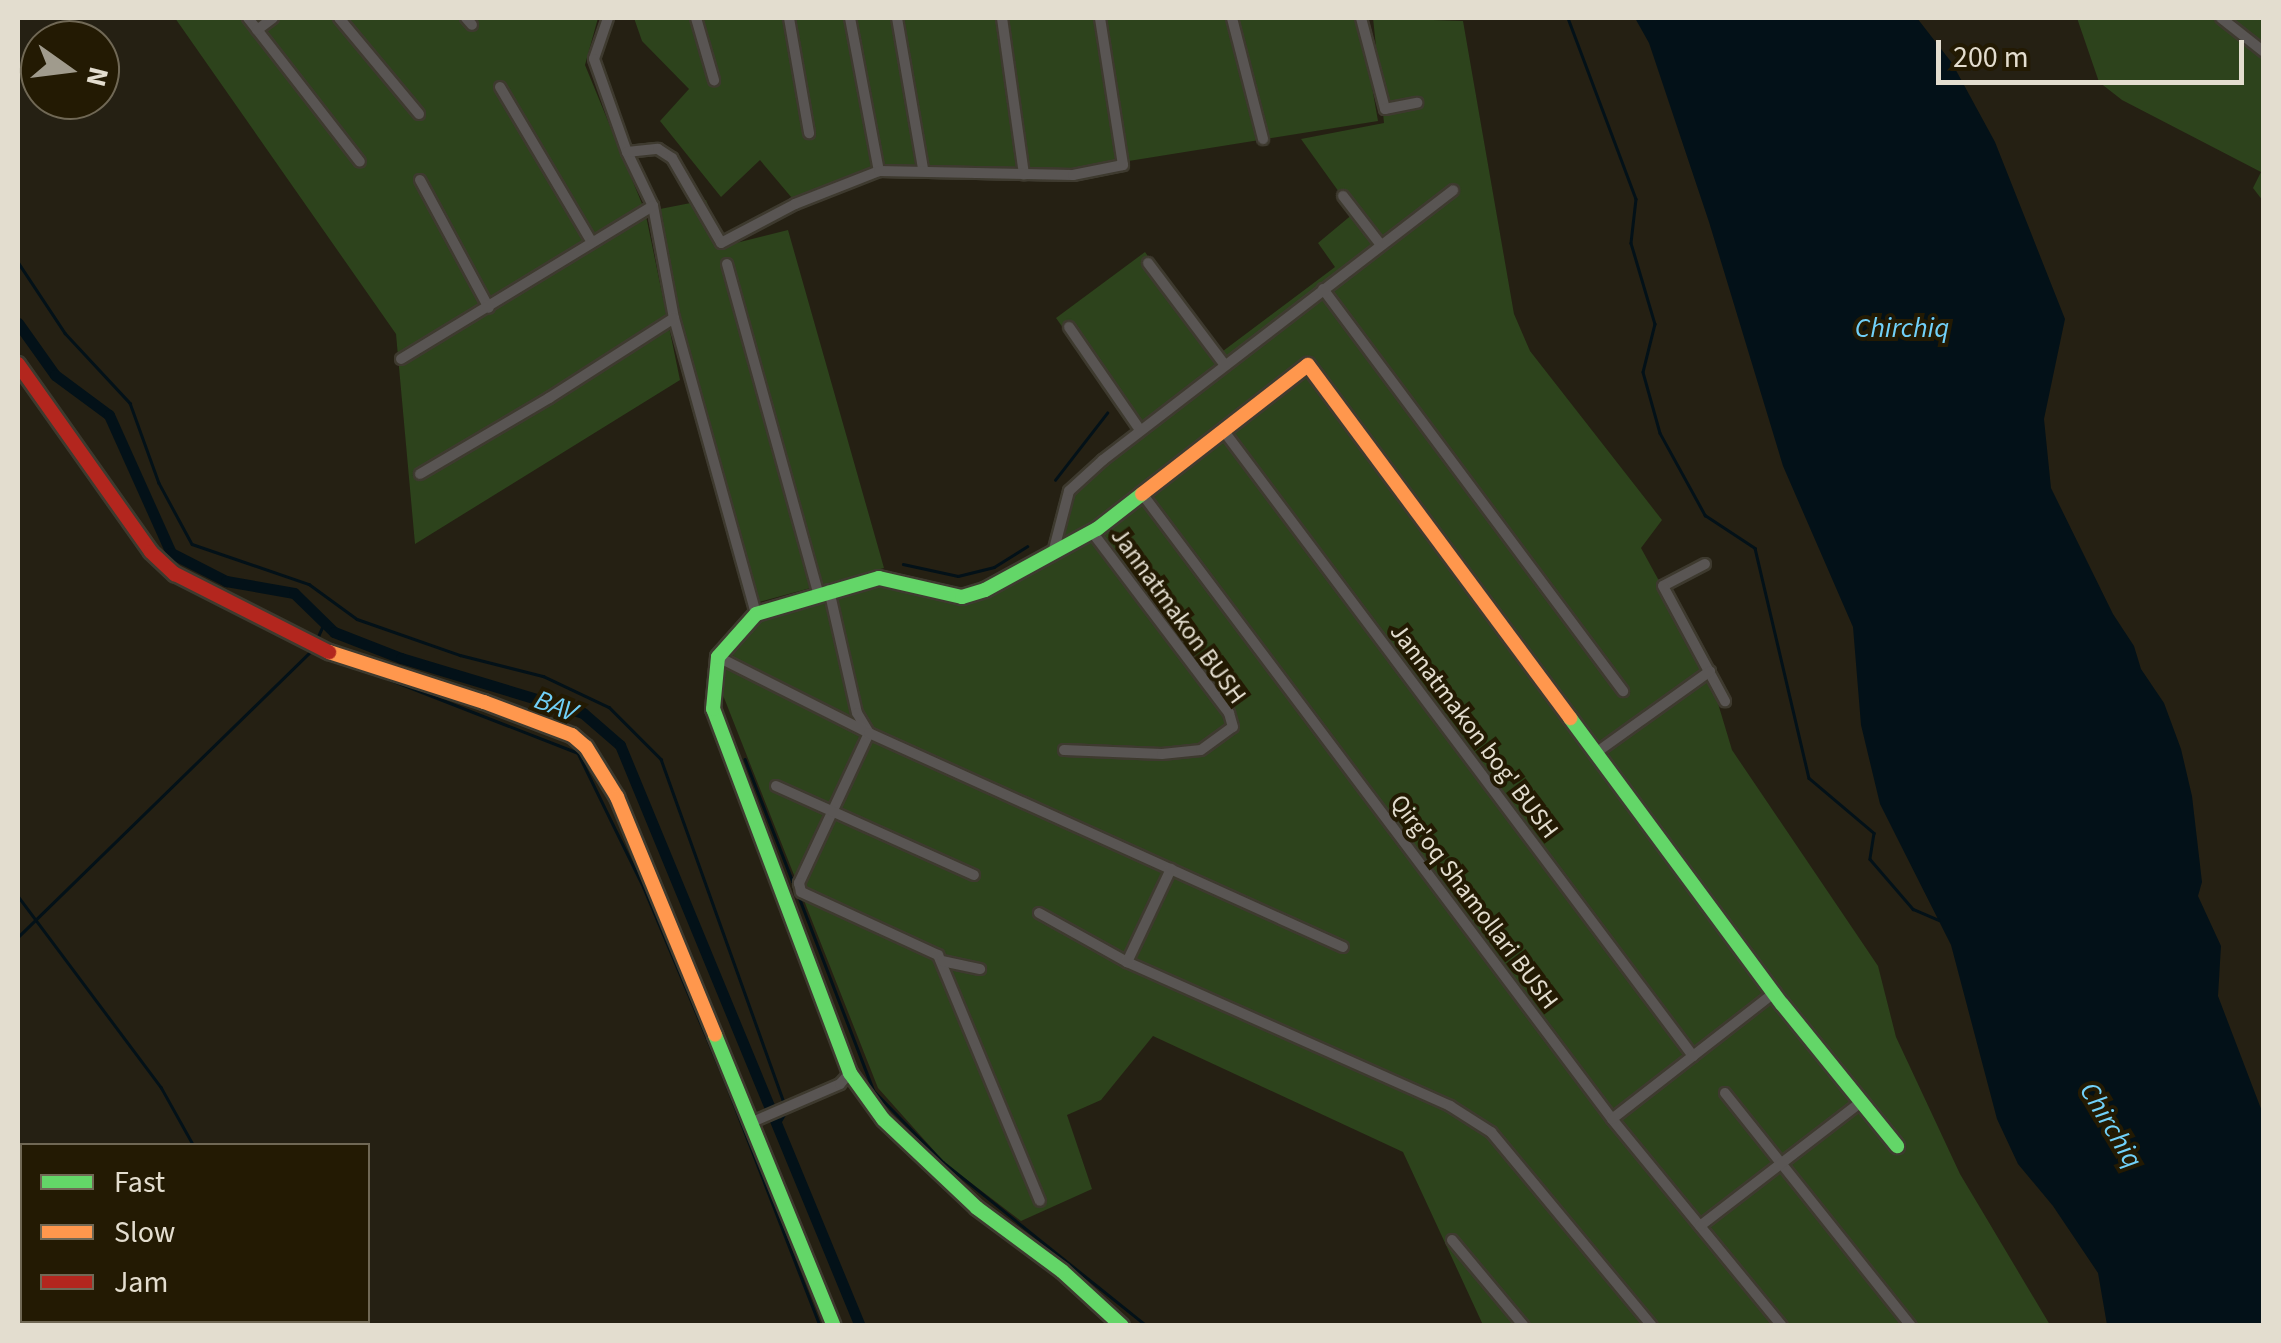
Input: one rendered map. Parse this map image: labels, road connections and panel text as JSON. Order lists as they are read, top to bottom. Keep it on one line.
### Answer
{"streets":{"street":["Jannatmakon BUSH","Jannatmakon bog' BUSH","Qirg'oq Shamollari BUSH"]},"water":["Chirchiq","BAV"],"legend":["Fast","Slow","Jam"],"scale_bar":"200 m","north":"right"}
